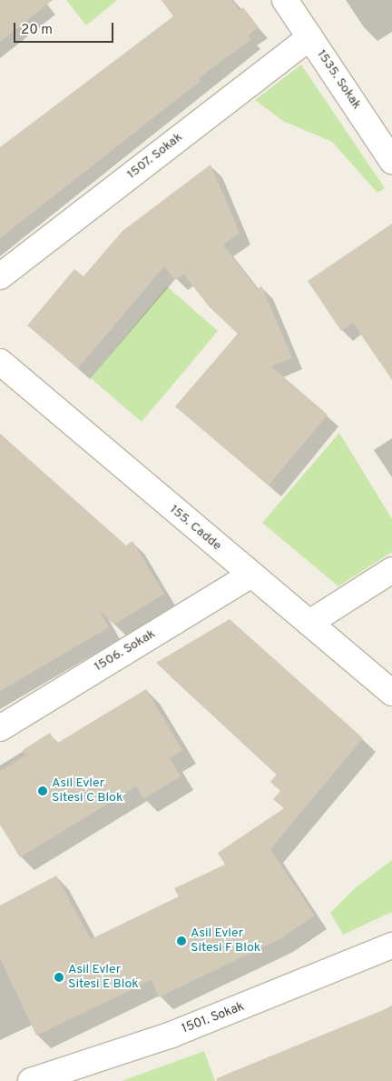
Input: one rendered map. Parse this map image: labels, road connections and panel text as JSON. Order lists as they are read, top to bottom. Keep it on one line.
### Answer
{"streets":{"street":["1535. Sokak","1507. Sokak","155. Cadde","1506. Sokak","1501. Sokak"]},"crossings":[["1535. Sokak","1507. Sokak"],["155. Cadde","1506. Sokak"]],"places":["Asil Evler Sitesi C Blok","Asil Evler Sitesi F Blok","Asil Evler Sitesi E Blok"],"scale_bar":"20 m"}
